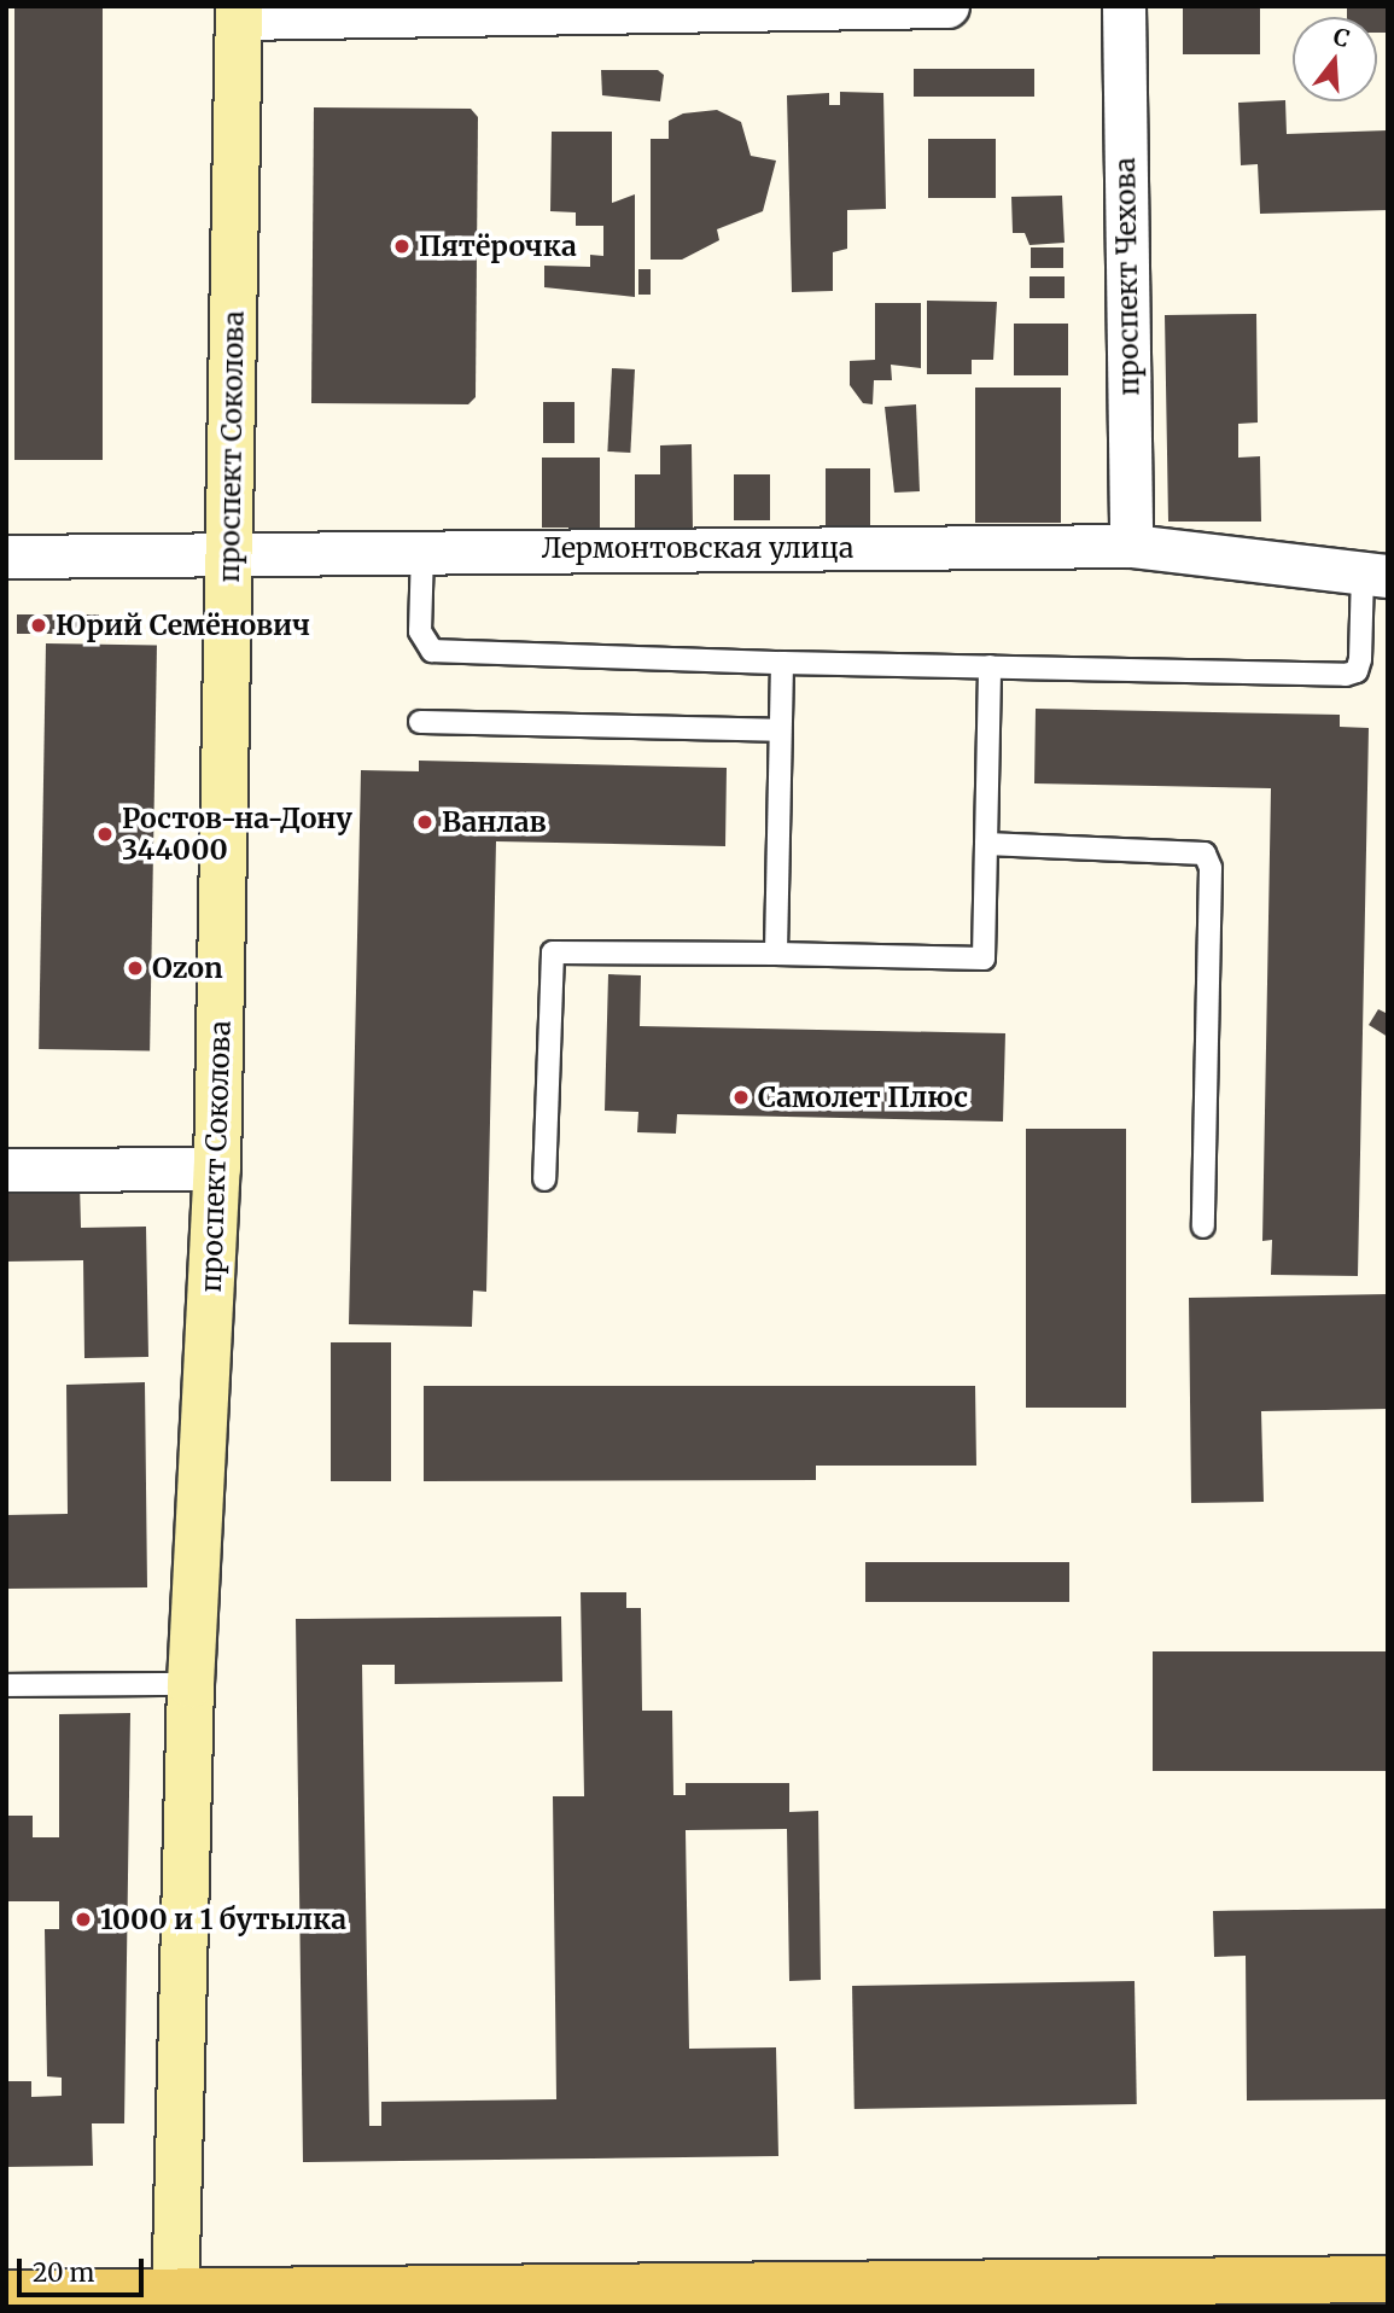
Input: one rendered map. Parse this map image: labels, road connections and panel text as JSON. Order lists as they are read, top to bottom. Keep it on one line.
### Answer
{"streets":{"main road":["проспект Соколова"],"street":["проспект Чехова","Лермонтовская улица"]},"crossings":[["проспект Чехова","Лермонтовская улица"],["проспект Соколова","Лермонтовская улица"]],"places":["Пятёрочка","Юрий Семёнович","Ванлав","Ростов-на-Дону 344000","Ozon","Самолет Плюс","1000 и 1 бутылка"],"scale_bar":"20 m","north":"top"}
